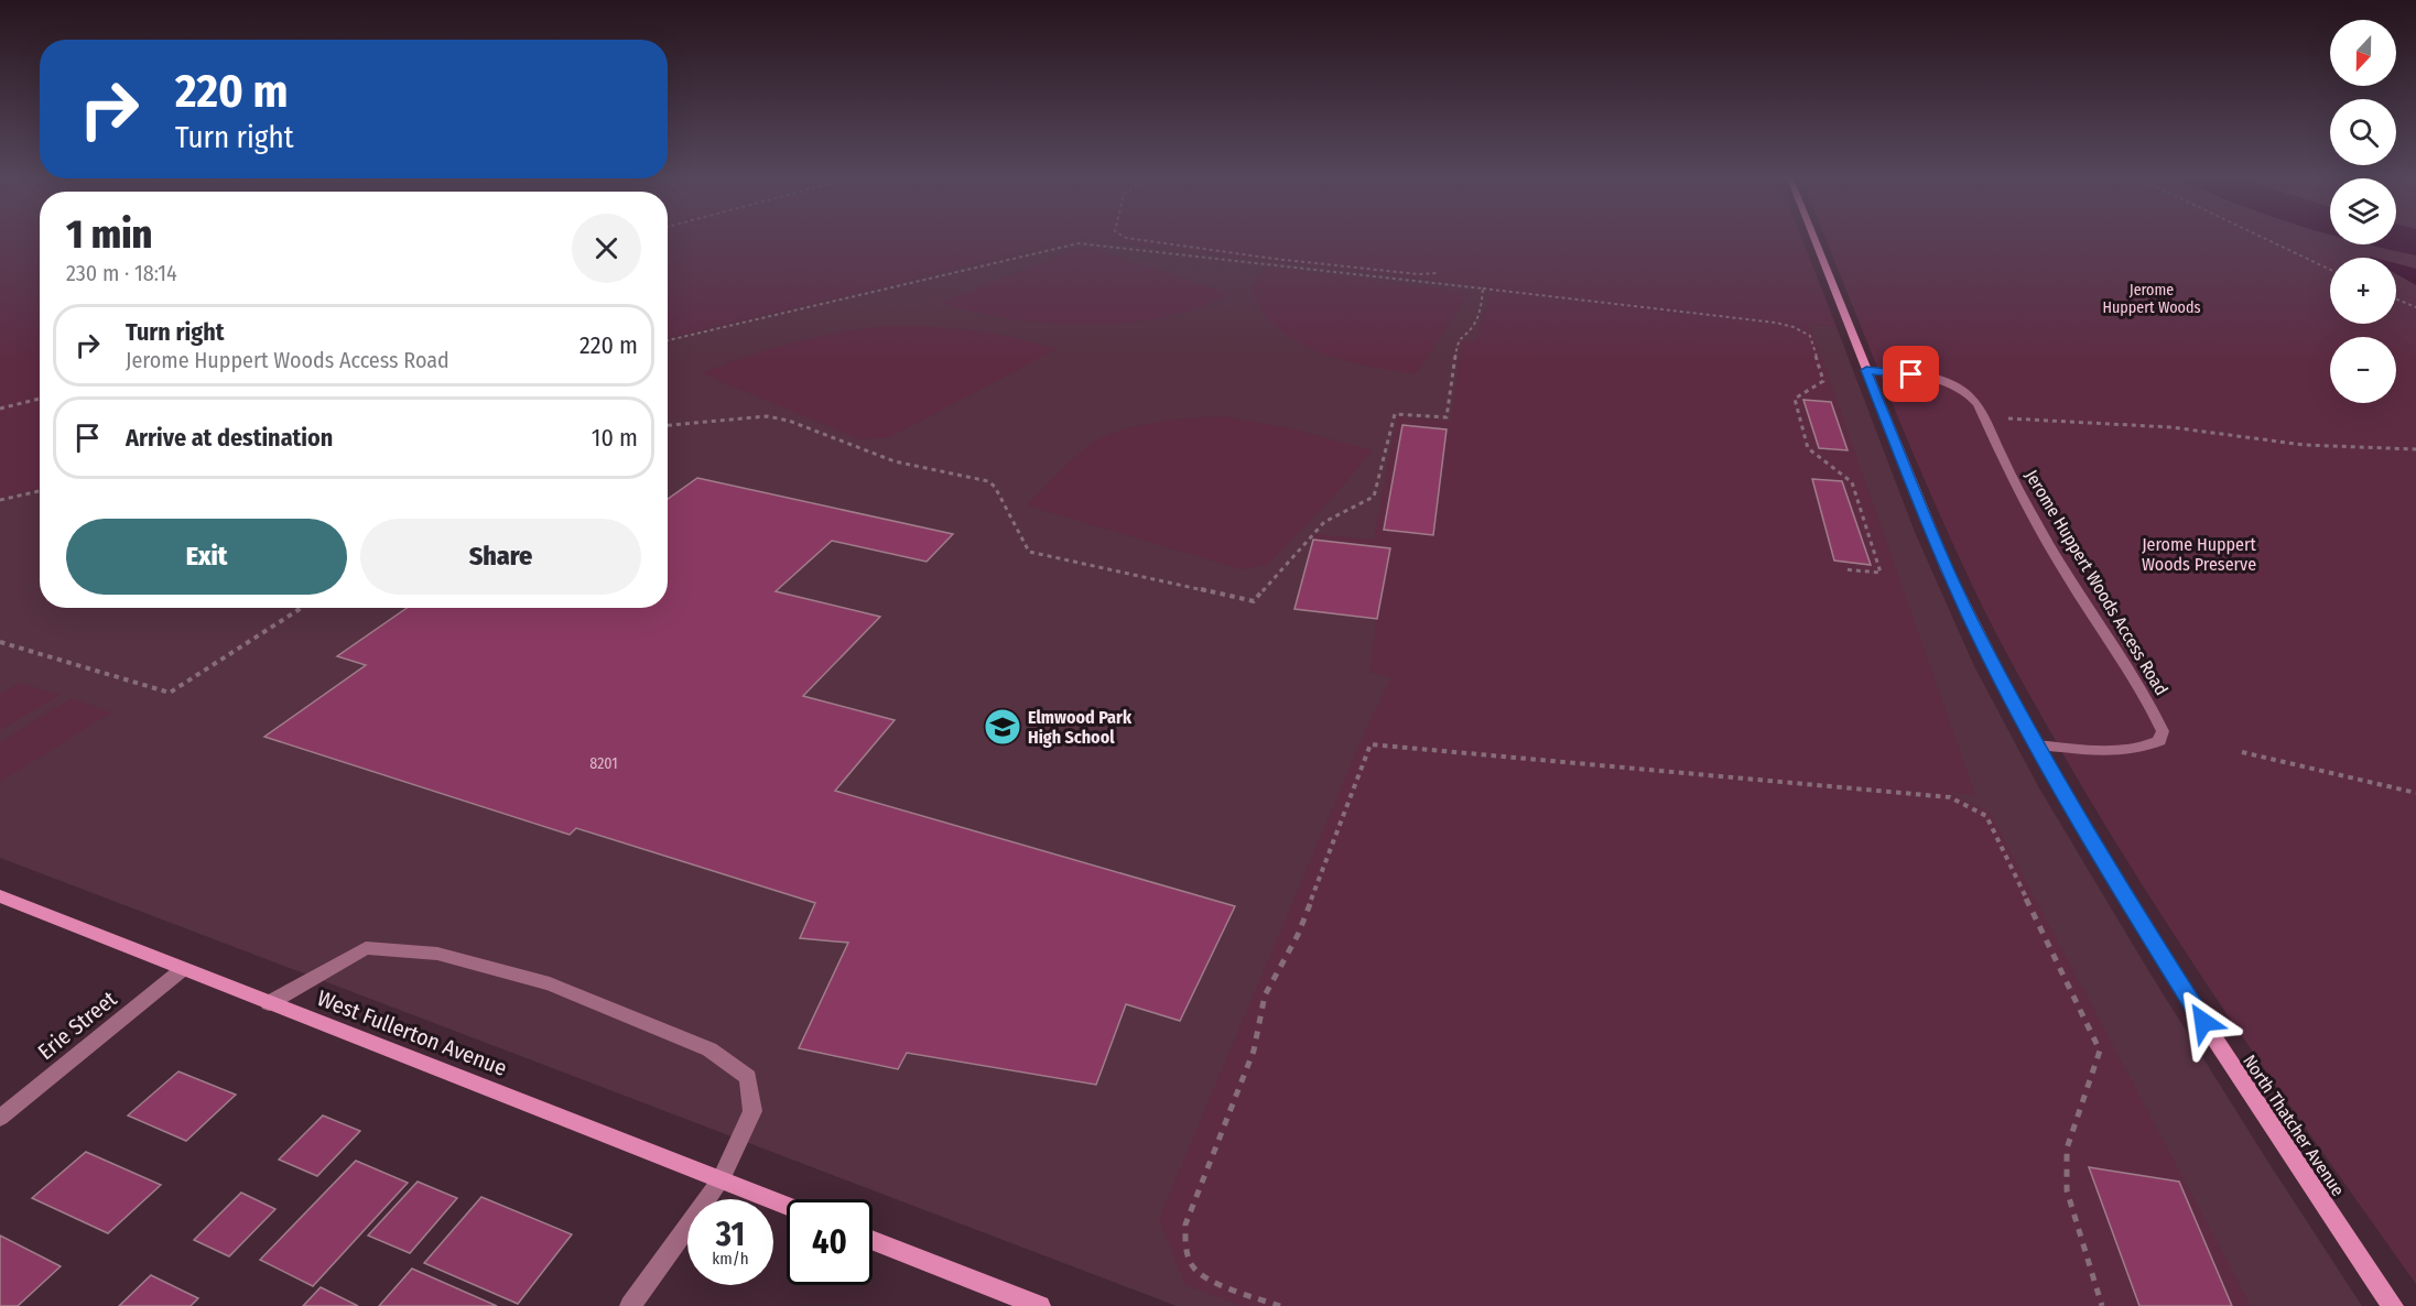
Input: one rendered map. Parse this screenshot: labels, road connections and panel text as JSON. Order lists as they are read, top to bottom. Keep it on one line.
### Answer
{"streets":{"street":["Jerome Huppert Woods Access Road","Erie Street","West Fullerton Avenue","North Thatcher Avenue"]},"crossings":[["Jerome Huppert Woods Access Road","North Thatcher Avenue"],["Erie Street","West Fullerton Avenue"]],"parks":["Jerome Huppert Woods","Jerome Huppert Woods Preserve"],"places":{"school or university":["Elmwood Park High School"]},"house_numbers":["8201"],"north":"bottom","page":{"map_buttons":["+","−"],"turn":["220 m","Turn right"],"heading":["1 min","230 m · 18:14"],"list":[{"name":"Turn right","note":"Jerome Huppert Woods Access Road","value":"220 m"},{"name":"Arrive at destination","value":"10 m"}],"buttons":["Exit","Share"],"speed":"31 km/h","limit":"40"}}
